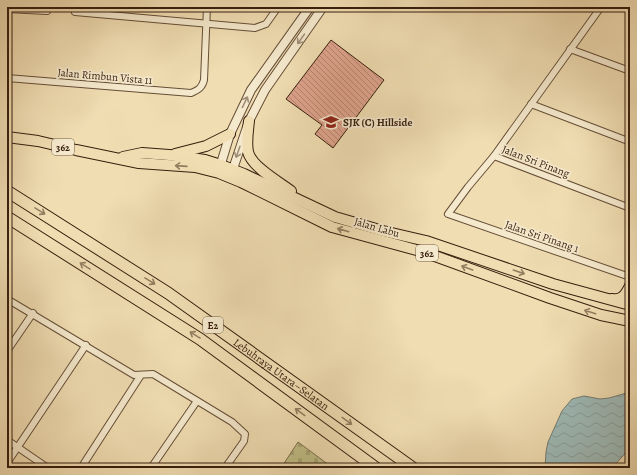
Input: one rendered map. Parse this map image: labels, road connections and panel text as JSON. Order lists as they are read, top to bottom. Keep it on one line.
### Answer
{"streets":{"highway":["E2","Lebuhraya Utara–Selatan"],"main road":["362","Jalan Labu"],"street":["Jalan Rimbun Vista 11","Jalan Sri Pinang","Jalan Sri Pinang 1"]},"crossings":[["Jalan Sri Pinang","Jalan Sri Pinang 1"]],"places":{"school or university":["SJK (C) Hillside"]}}
